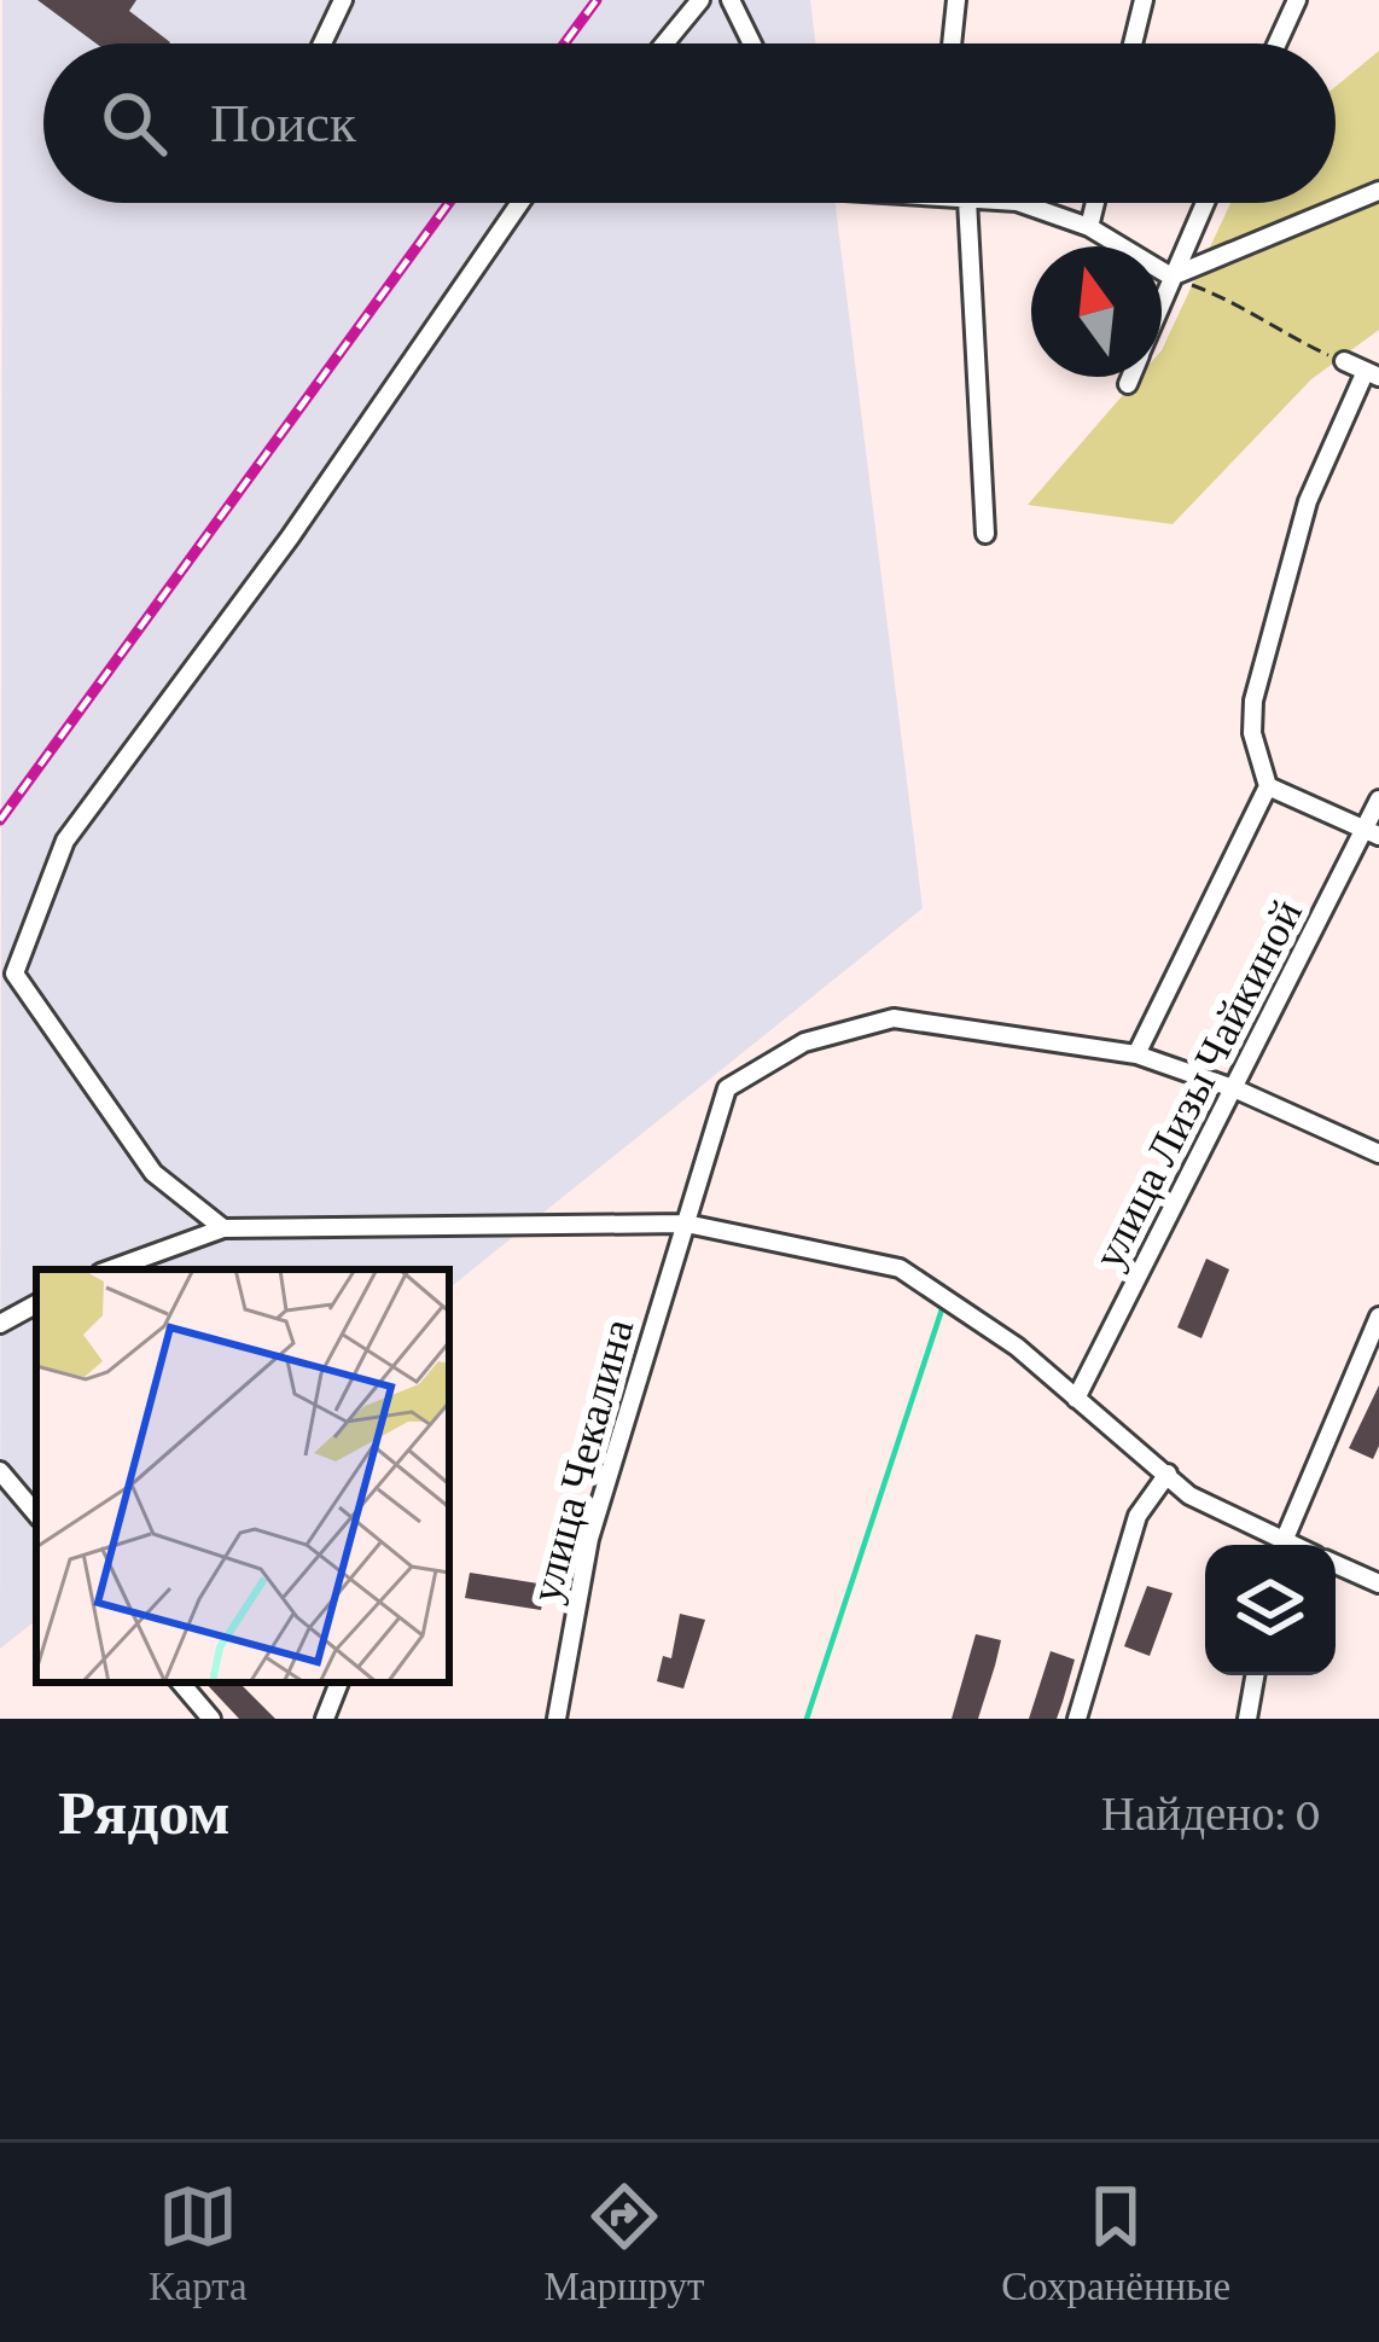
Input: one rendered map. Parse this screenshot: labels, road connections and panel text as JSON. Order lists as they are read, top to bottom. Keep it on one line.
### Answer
{"streets":{"street":["улица Лизы Чайкиной","улица Чекалина"]},"crossings":[["улица Лизы Чайкиной","улица Чекалина"]],"north":"top","page":{"search":"Поиск","heading":["Рядом","Найдено: 0"],"nav":["Карта","Маршрут","Сохранённые"]}}
